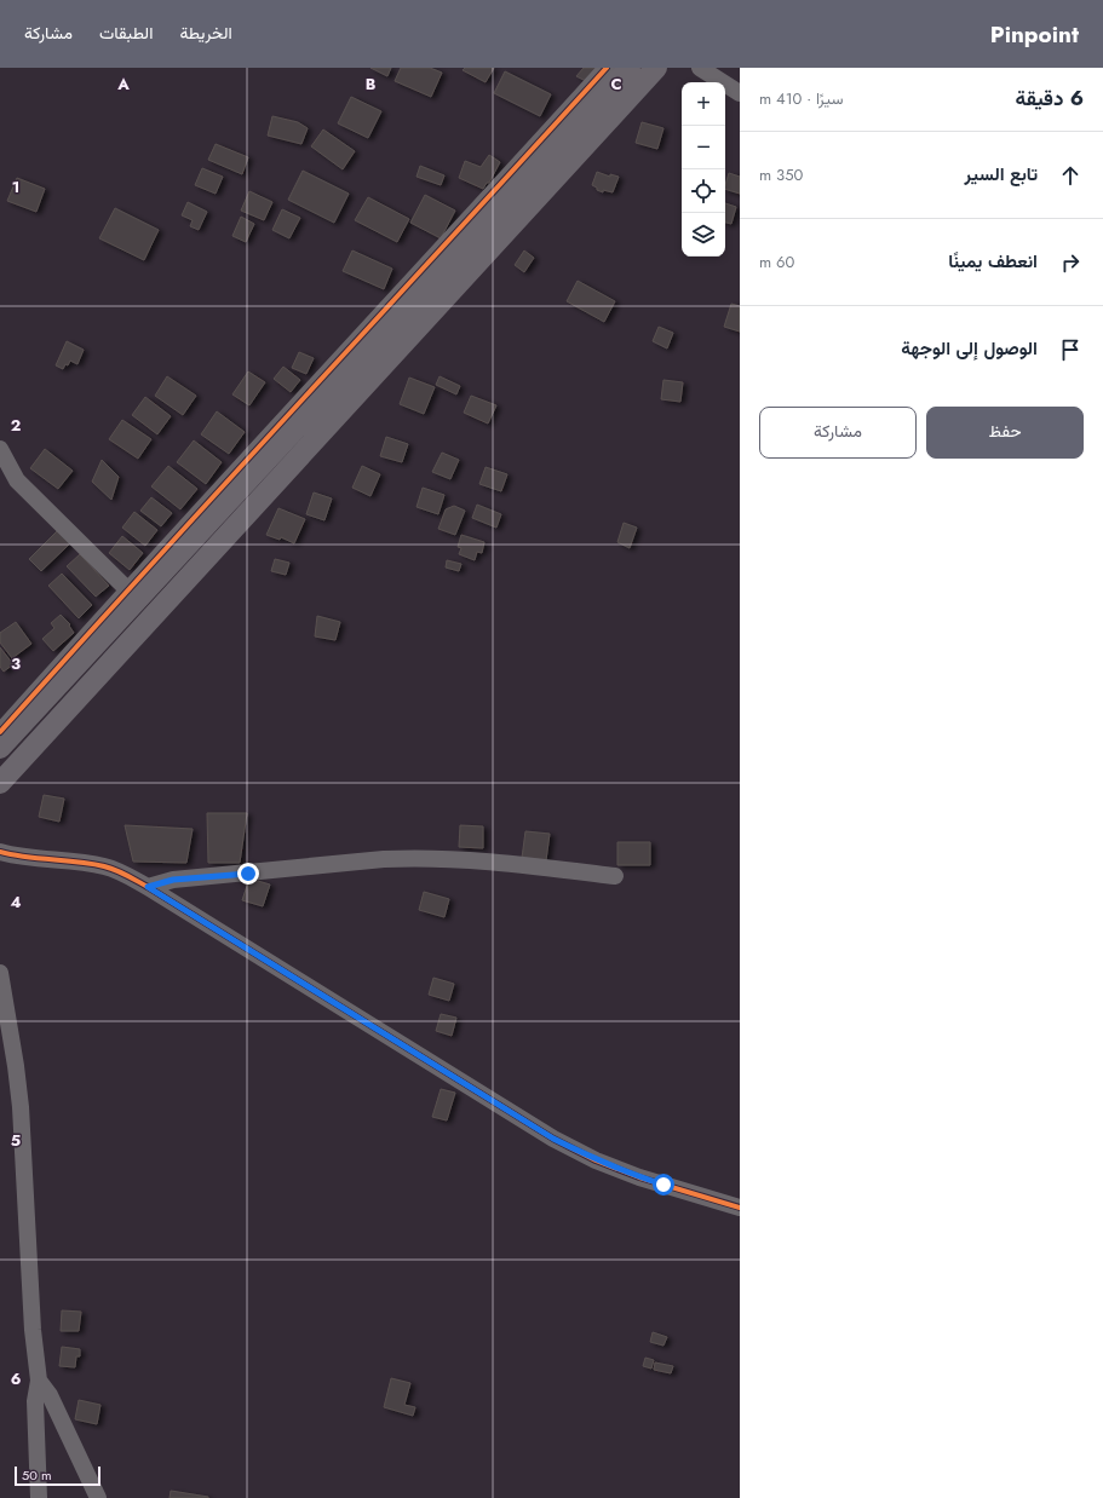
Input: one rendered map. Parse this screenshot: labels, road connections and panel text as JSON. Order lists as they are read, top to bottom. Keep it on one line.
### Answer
{"scale_bar":"50 m","page":{"header":"Pinpoint","nav":["الخريطة","الطبقات","مشاركة"],"heading":["6 دقيقة","سيرًا · 410 m"],"map_buttons":["+","−"],"list":[["تابع السير","350 m"],["انعطف يمينًا","60 m"],"الوصول إلى الوجهة"],"buttons":["حفظ","مشاركة"],"scale":"50 m"},"grid":{"columns":["A","B","C"],"rows":["1","2","3","4","5","6"]}}
